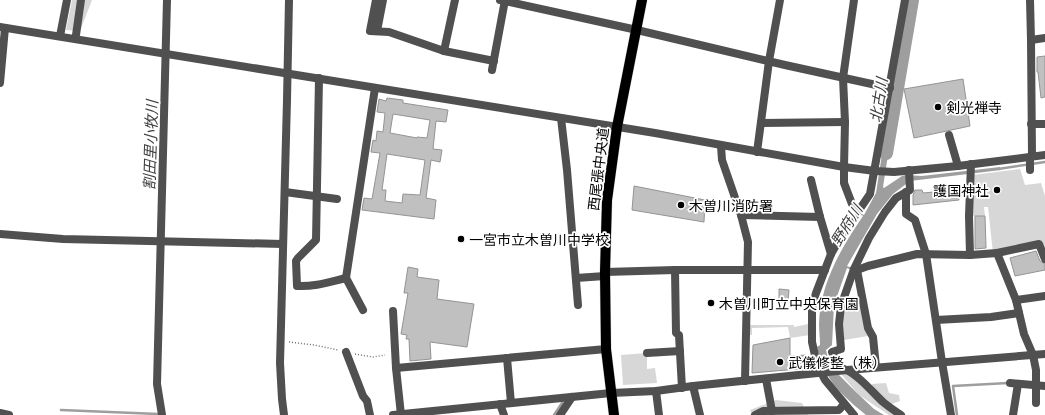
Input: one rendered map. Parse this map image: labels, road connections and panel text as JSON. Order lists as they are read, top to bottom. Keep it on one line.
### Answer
{"streets":{"main road":["西尾張中央道"]},"water":["北古川","割田里小牧川","野府川"],"places":["剣光禅寺","護国神社","木曽川消防署","一宮市立木曽川中学校","木曽川町立中央保育園","武儀修整（株）"]}
